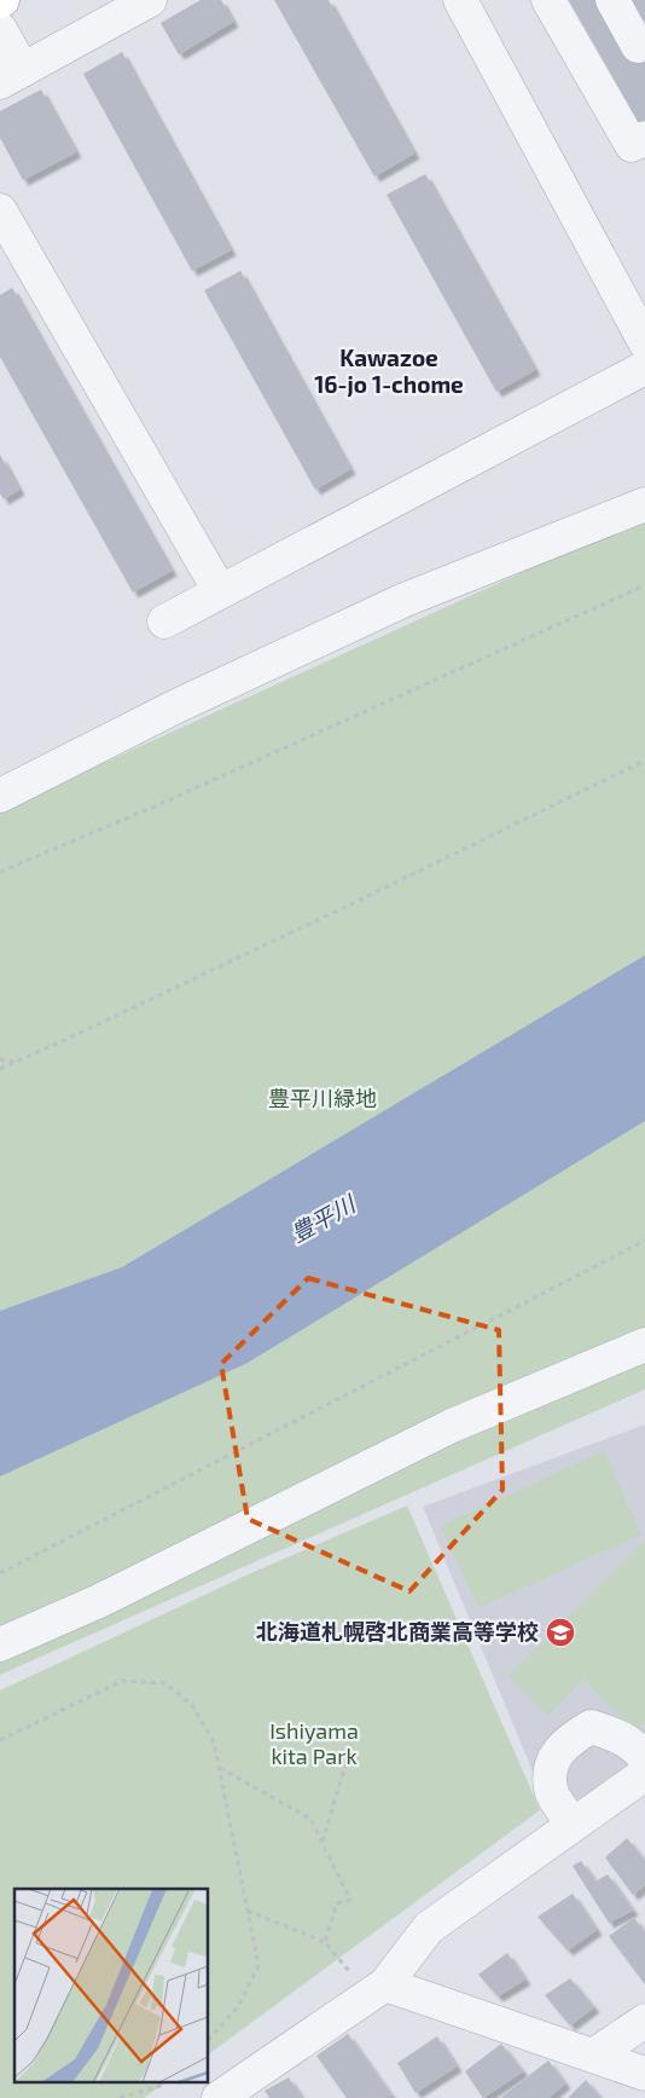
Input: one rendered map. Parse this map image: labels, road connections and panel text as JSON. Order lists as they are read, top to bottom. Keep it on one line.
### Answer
{"districts":["Kawazoe 16-jo 1-chome"],"water":["豊平川"],"parks":["豊平川緑地","Ishiyama kita Park"],"places":{"school or university":["北海道札幌啓北商業高等学校"]}}
